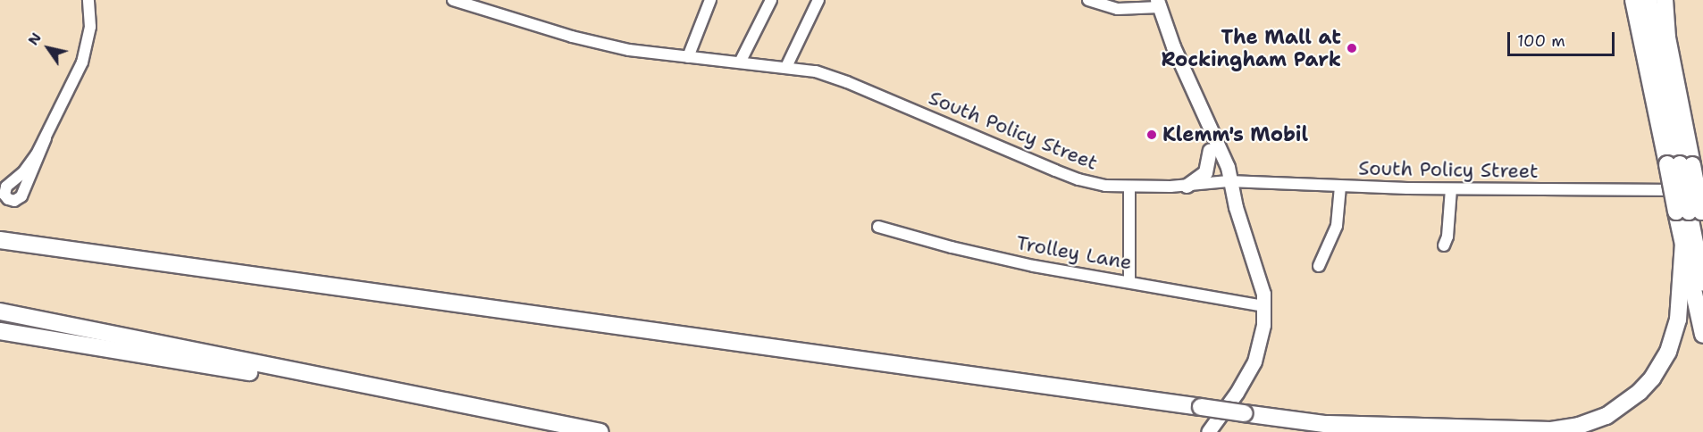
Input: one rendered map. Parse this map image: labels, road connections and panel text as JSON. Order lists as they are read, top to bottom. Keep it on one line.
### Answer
{"streets":{"street":["South Policy Street","Trolley Lane"]},"places":["The Mall at Rockingham Park","Klemm's Mobil"],"scale_bar":"100 m","north":"top left"}
